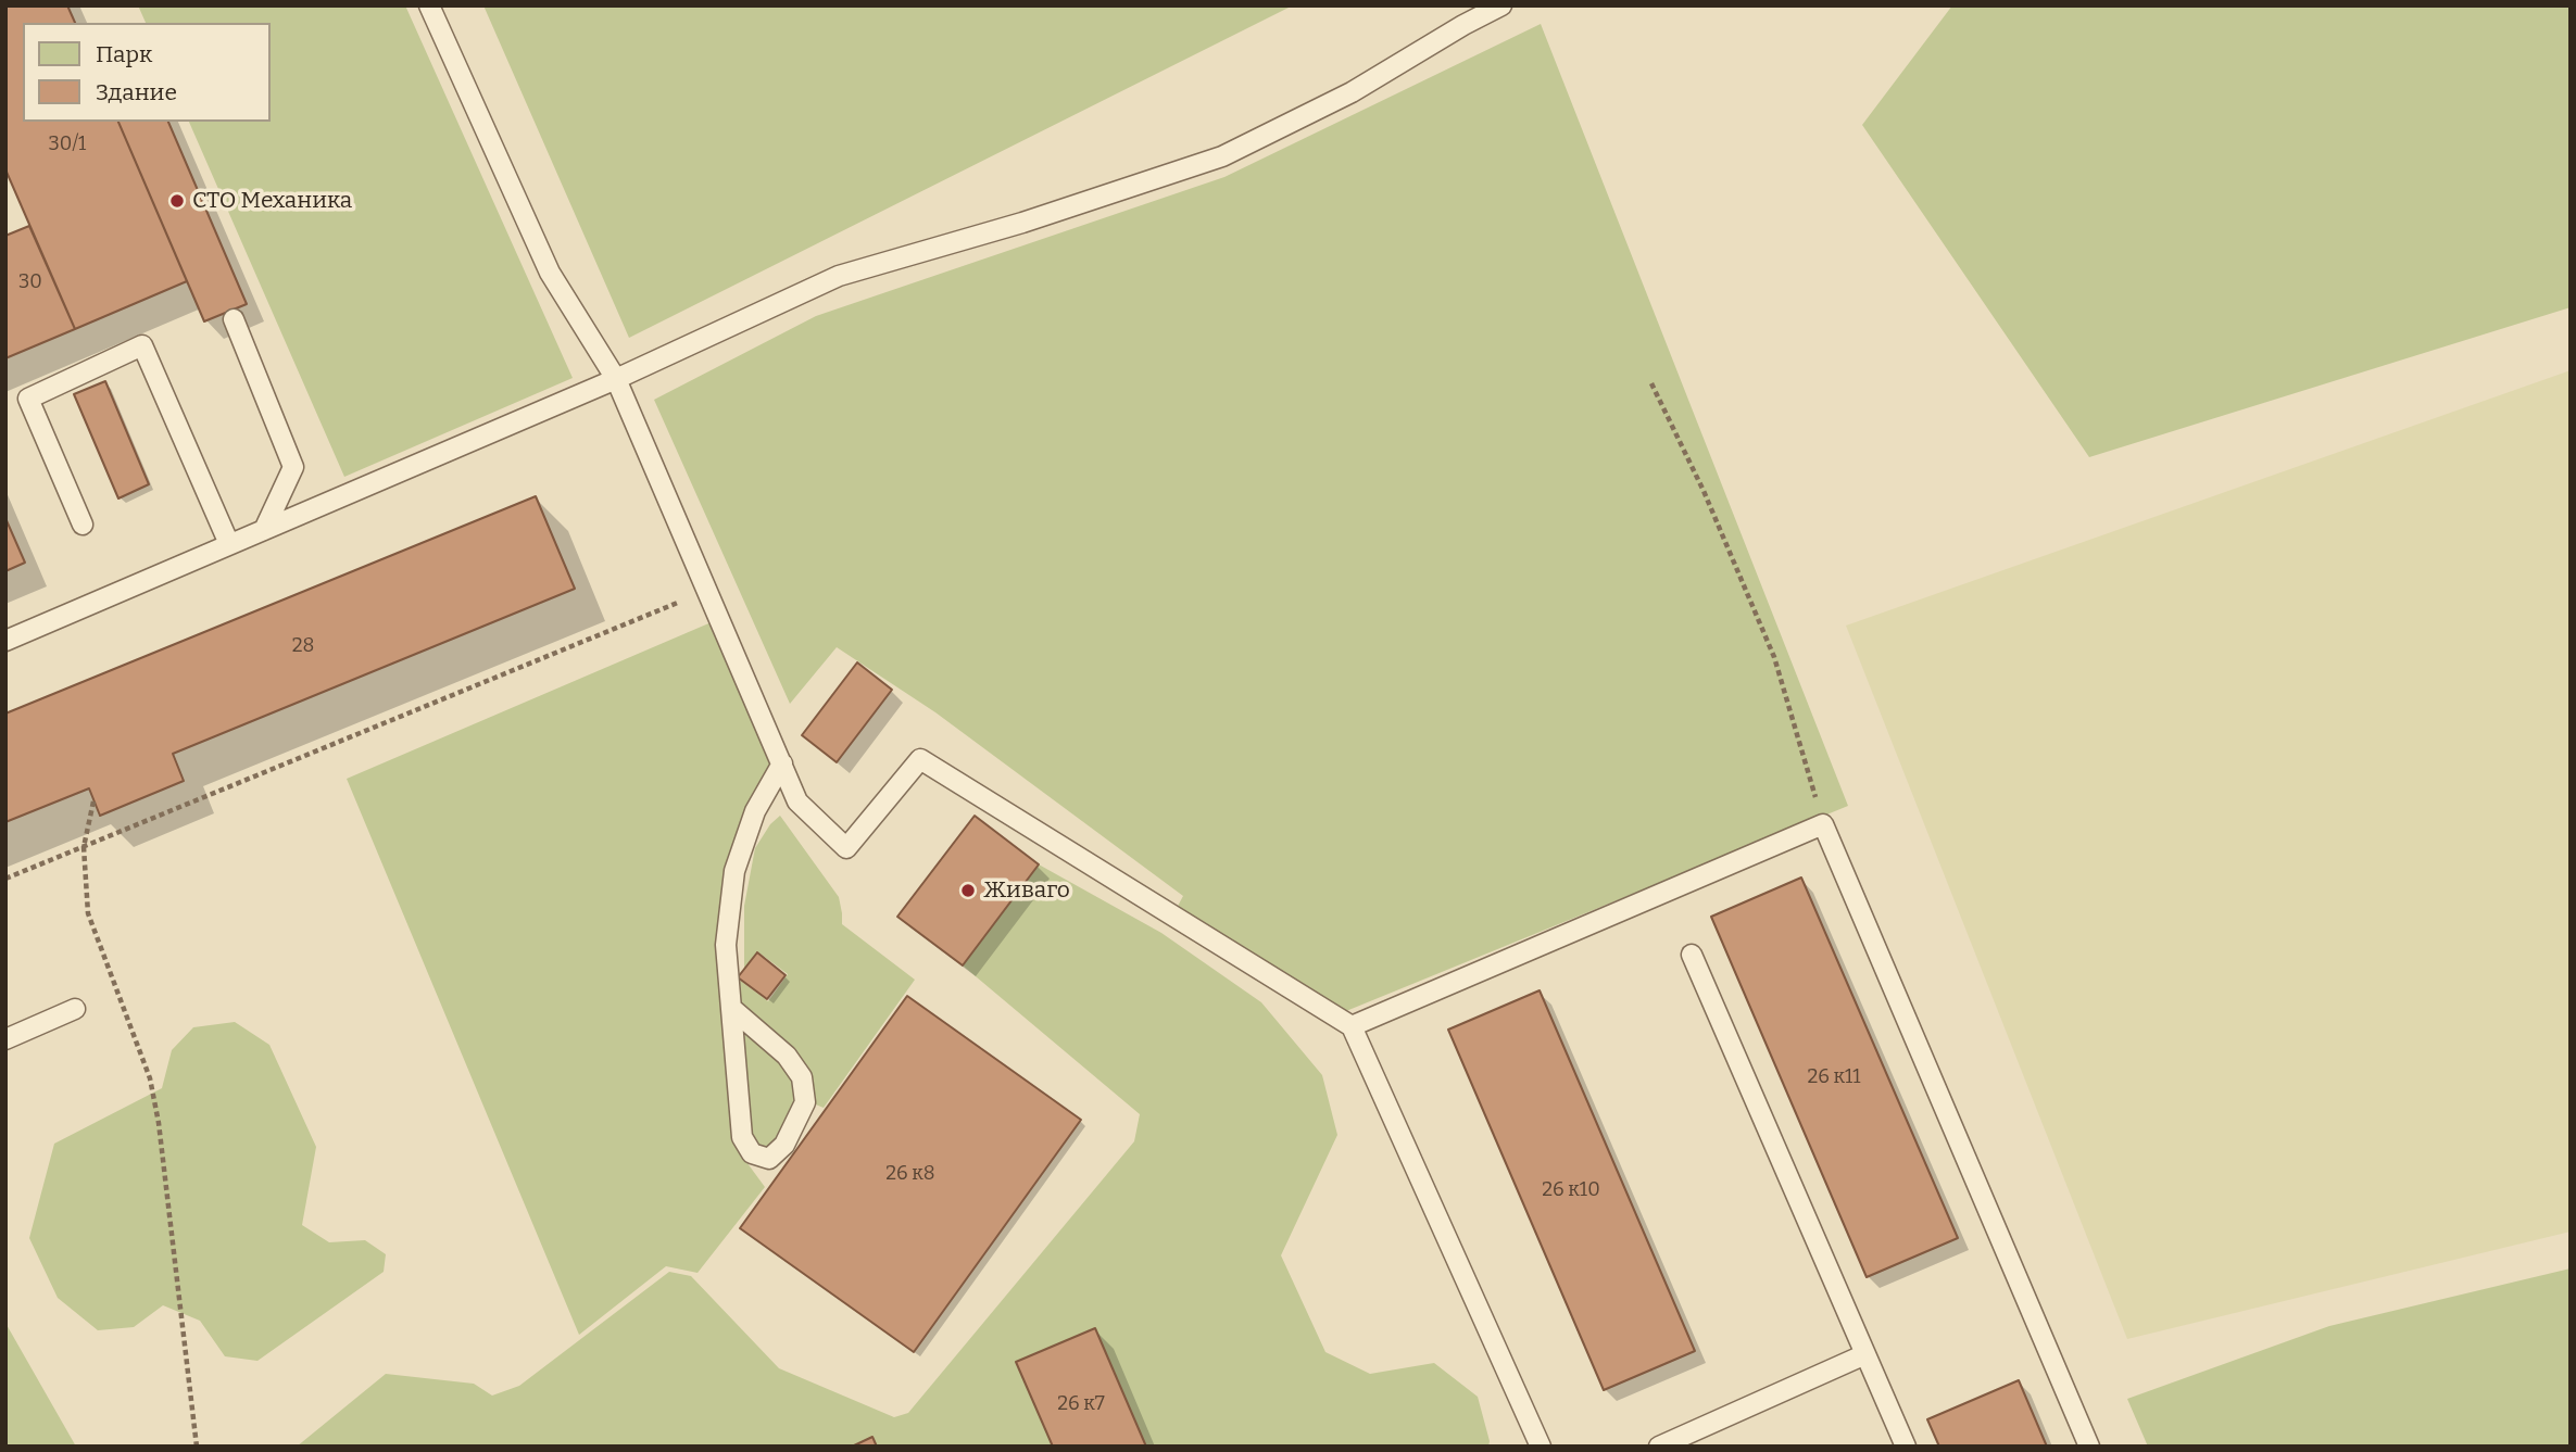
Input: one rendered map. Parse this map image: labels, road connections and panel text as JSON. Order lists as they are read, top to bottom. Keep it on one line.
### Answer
{"places":["СТО Механика","Живаго"],"house_numbers":["30/1","30","28","26 к11","26 к8","26 к10","26 к7"],"legend":["Парк","Здание"]}
